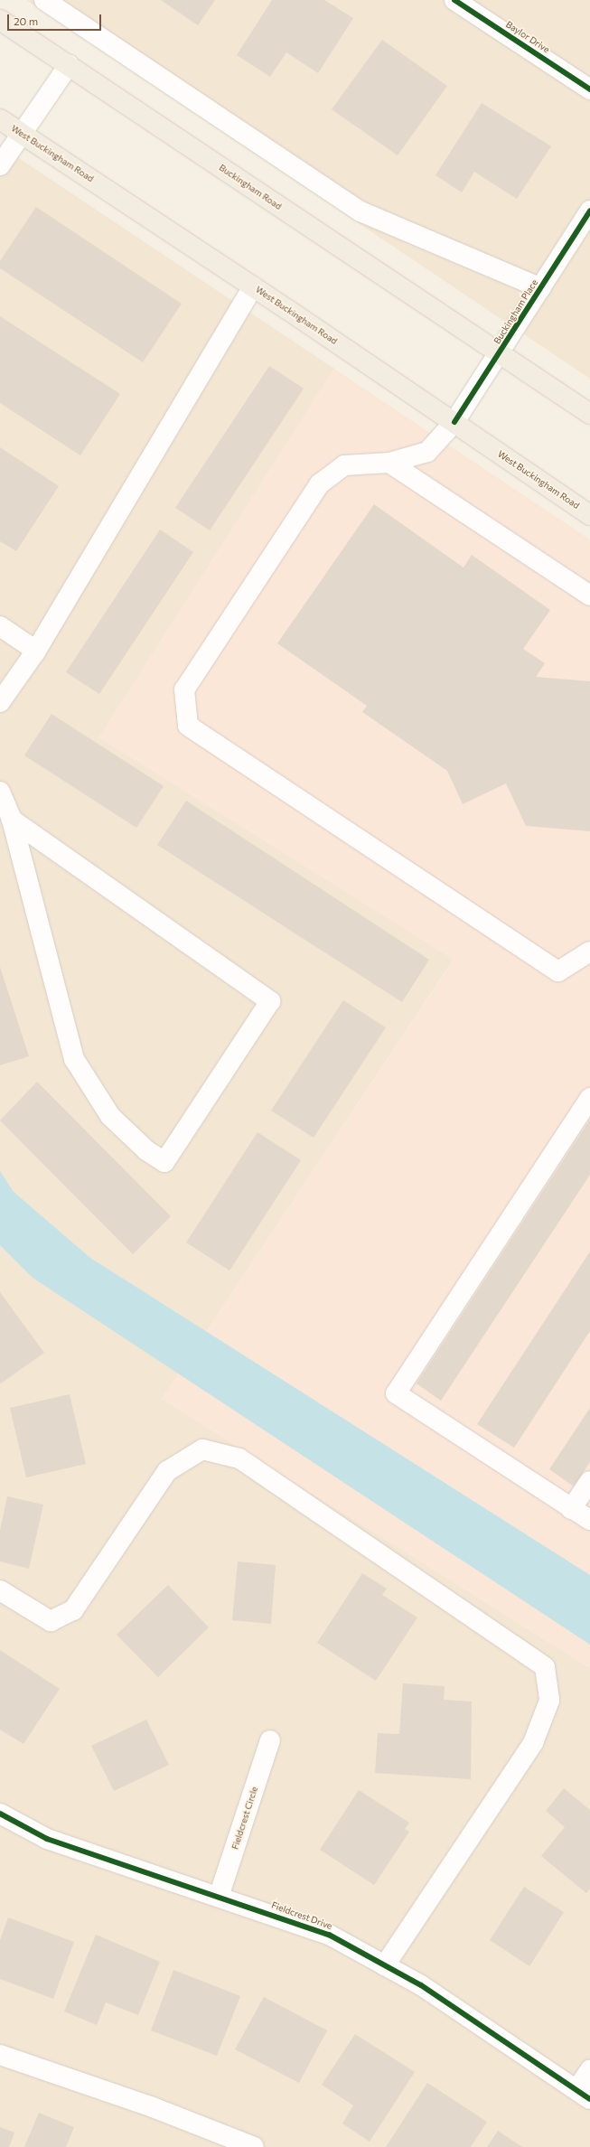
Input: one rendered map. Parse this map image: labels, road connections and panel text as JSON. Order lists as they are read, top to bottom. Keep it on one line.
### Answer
{"streets":{"main road":["West Buckingham Road","Buckingham Road"],"street":["Baylor Drive","Buckingham Place","Fieldcrest Circle","Fieldcrest Drive"]},"crossings":[["West Buckingham Road","Buckingham Place"],["Buckingham Road","Buckingham Place"],["Fieldcrest Circle","Fieldcrest Drive"]],"scale_bar":"20 m"}
